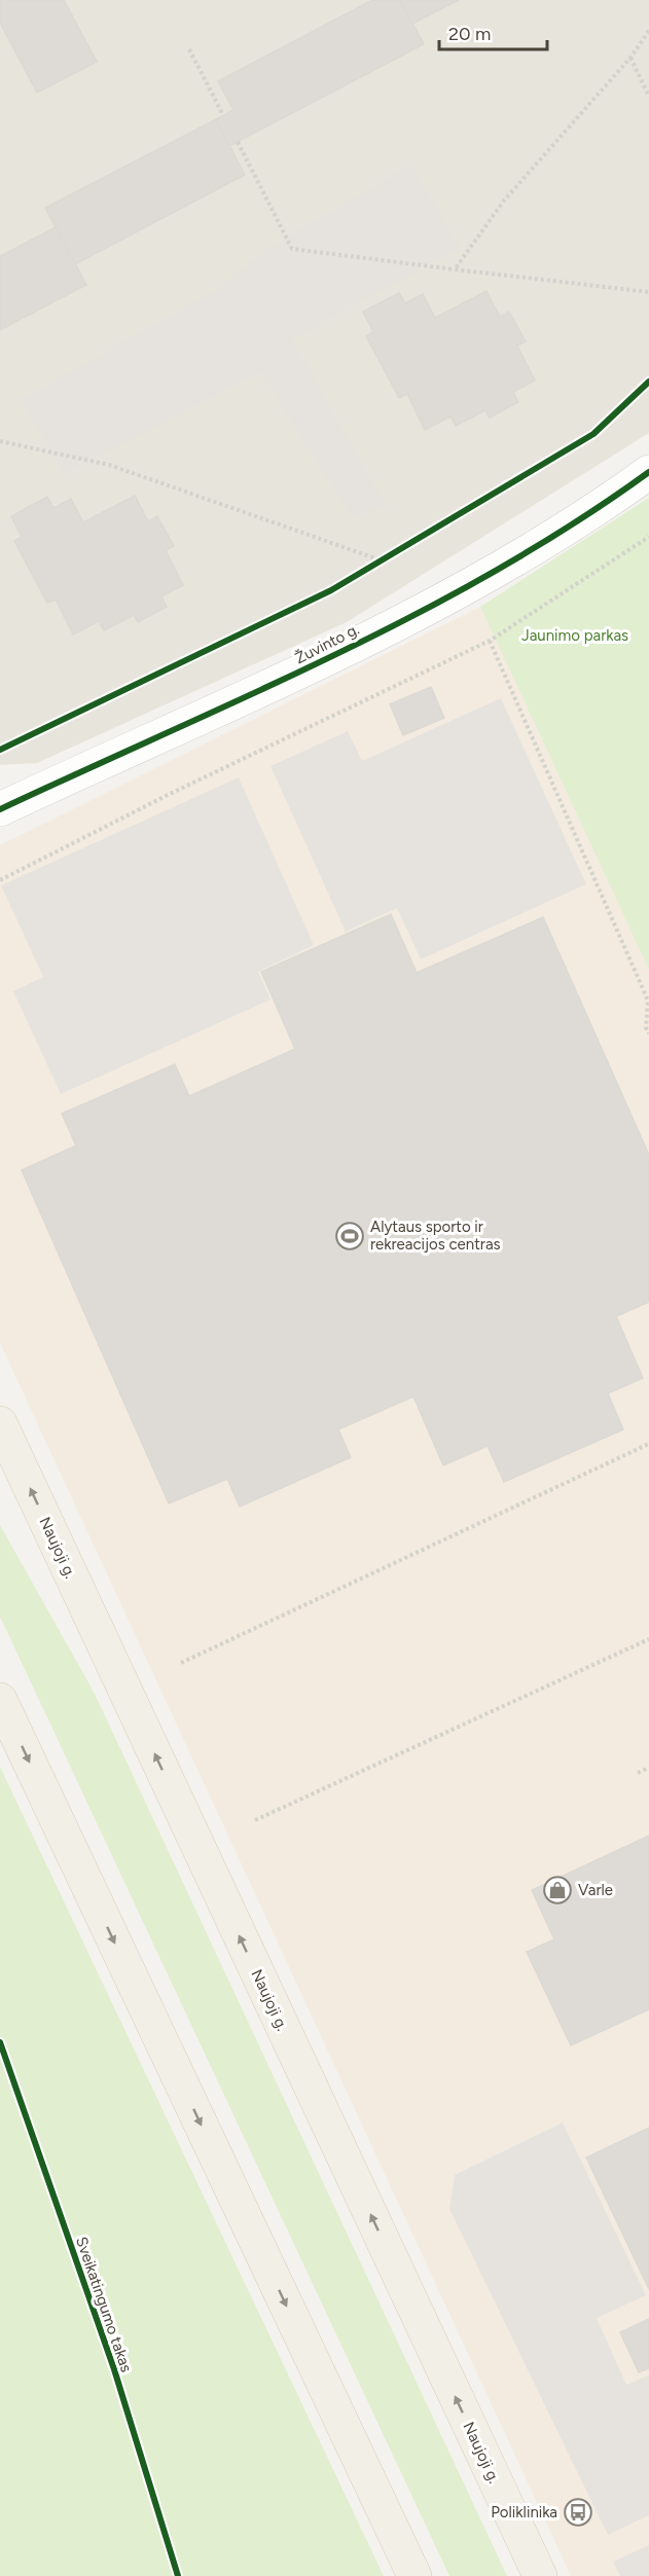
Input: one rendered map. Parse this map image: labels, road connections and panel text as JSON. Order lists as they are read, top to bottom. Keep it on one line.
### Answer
{"streets":{"main road":["Naujoji g."],"street":["Žuvinto g."],"cycle path":["Sveikatingumo takas"]},"parks":["Jaunimo parkas"],"places":{"sports":["Alytaus sporto ir rekreacijos centras"],"shop":["Varle"],"bus stop":["Poliklinika"]},"scale_bar":"20 m"}
